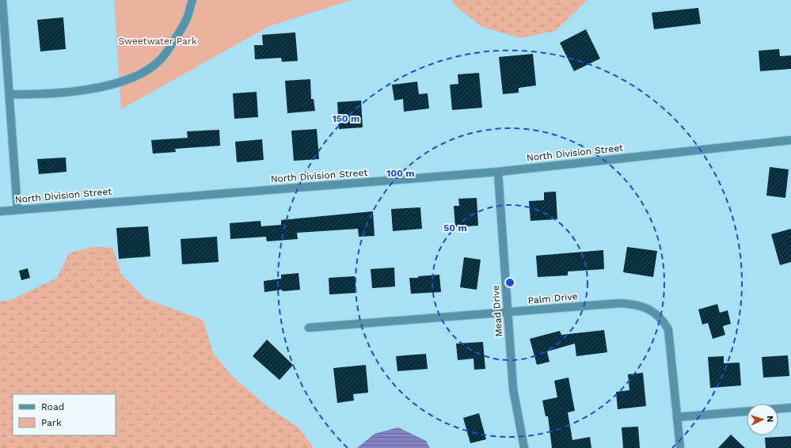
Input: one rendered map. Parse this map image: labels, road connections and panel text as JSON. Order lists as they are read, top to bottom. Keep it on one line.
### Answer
{"streets":{"street":["North Division Street","Palm Drive","Mead Drive"]},"crossings":[["North Division Street","Mead Drive"],["Palm Drive","Mead Drive"]],"parks":["Sweetwater Park"],"legend":["Road","Park"],"north":"right","rings":["150 m","100 m","50 m"]}
